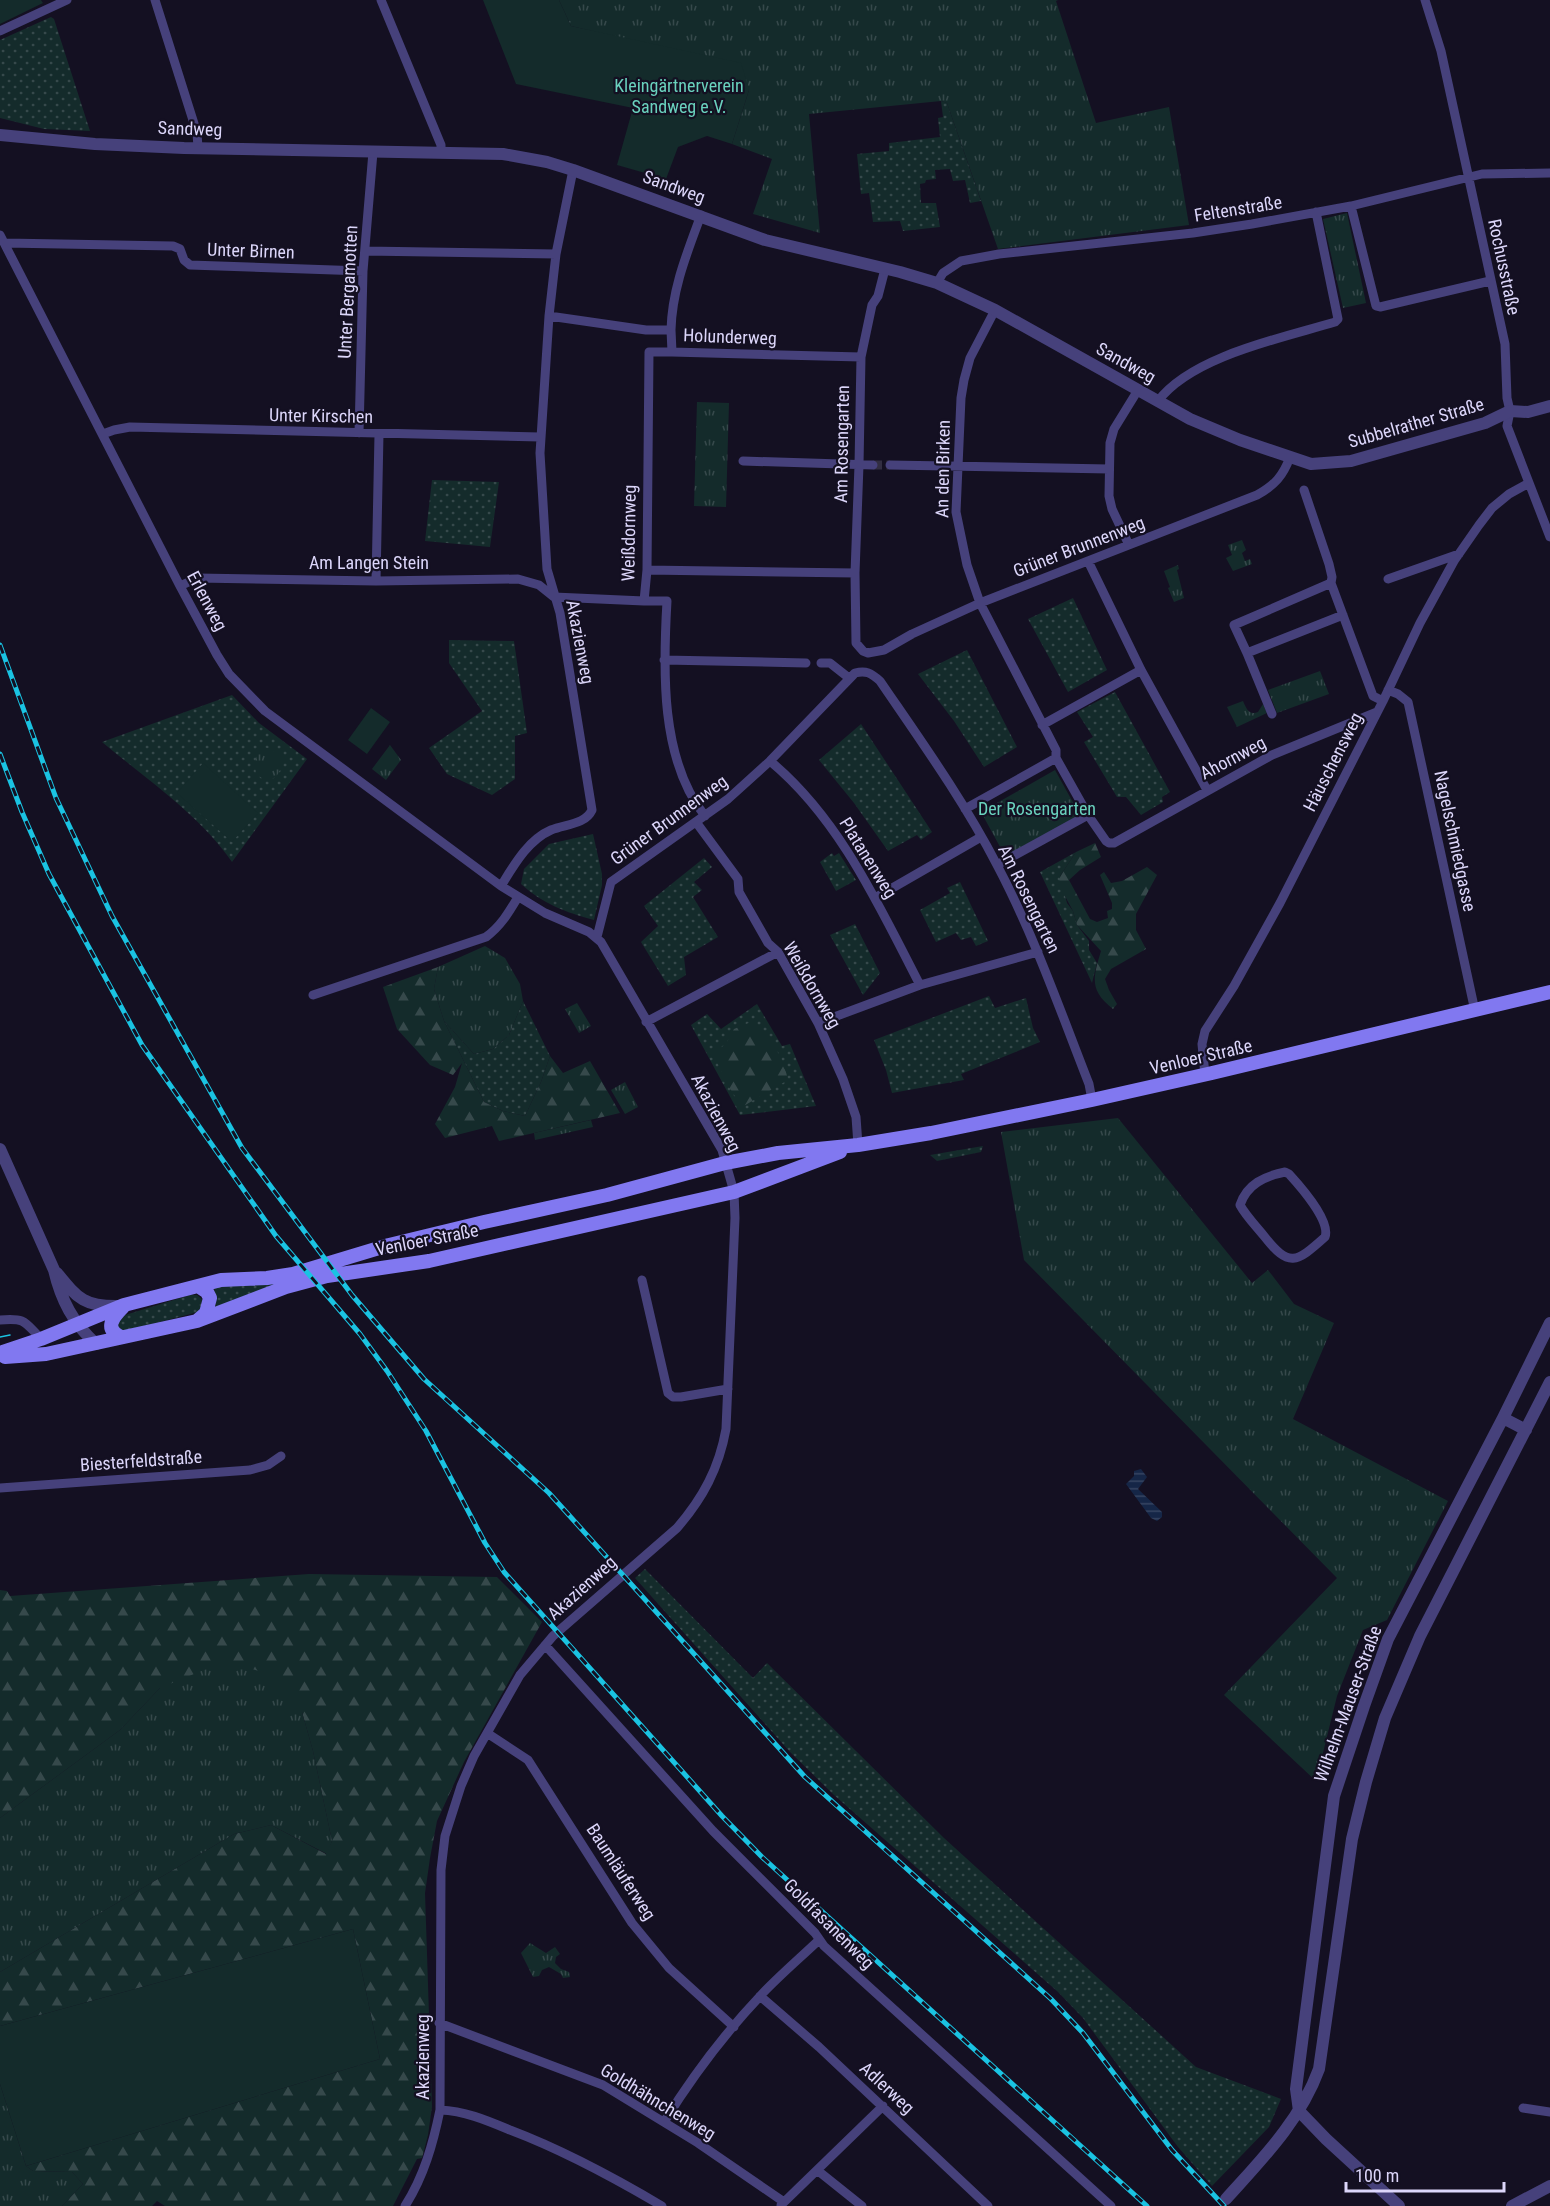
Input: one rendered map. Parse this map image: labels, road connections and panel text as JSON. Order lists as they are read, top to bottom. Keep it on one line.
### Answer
{"streets":{"main road":["Venloer Straße"],"street":["Sandweg","Feltenstraße","Unter Birnen","Rochusstraße","Unter Bergamotten","Holunderweg","Unter Kirschen","Subbelrather Straße","Am Rosengarten","An den Birken","Weißdornweg","Grüner Brunnenweg","Am Langen Stein","Erlenweg","Akazienweg","Ahornweg","Häuschensweg","Nagelschmiedgasse","Platanenweg","Biesterfeldstraße","Wilhelm-Mauser-Straße","Baumläuferweg","Goldfasanenweg","Adlerweg","Goldhähnchenweg"]},"crossings":[["Sandweg","Feltenstraße"],["Sandweg","Unter Bergamotten"],["Sandweg","Subbelrather Straße"],["Sandweg","Am Rosengarten"],["Sandweg","An den Birken"],["Sandweg","Grüner Brunnenweg"],["Sandweg","Akazienweg"],["Feltenstraße","Rochusstraße"],["Unter Birnen","Unter Bergamotten"],["Unter Birnen","Erlenweg"],["Rochusstraße","Subbelrather Straße"],["Rochusstraße","Häuschensweg"],["Unter Bergamotten","Unter Kirschen"],["Holunderweg","Am Rosengarten"],["Holunderweg","Weißdornweg"],["Holunderweg","Akazienweg"],["Unter Kirschen","Erlenweg"],["Unter Kirschen","Akazienweg"],["Subbelrather Straße","Grüner Brunnenweg"],["Am Rosengarten","Grüner Brunnenweg"],["Am Rosengarten","Venloer Straße"],["An den Birken","Grüner Brunnenweg"],["An den Birken","Ahornweg"],["Weißdornweg","Grüner Brunnenweg"],["Weißdornweg","Venloer Straße"],["Grüner Brunnenweg","Akazienweg"],["Grüner Brunnenweg","Platanenweg"],["Am Langen Stein","Erlenweg"],["Am Langen Stein","Akazienweg"],["Erlenweg","Akazienweg"],["Akazienweg","Venloer Straße"],["Akazienweg","Baumläuferweg"],["Akazienweg","Goldfasanenweg"],["Akazienweg","Goldhähnchenweg"],["Ahornweg","Häuschensweg"],["Häuschensweg","Nagelschmiedgasse"],["Häuschensweg","Venloer Straße"],["Nagelschmiedgasse","Venloer Straße"]],"parks":["Kleingärtnerverein Sandweg e.V.","Der Rosengarten"],"scale_bar":"100 m"}
